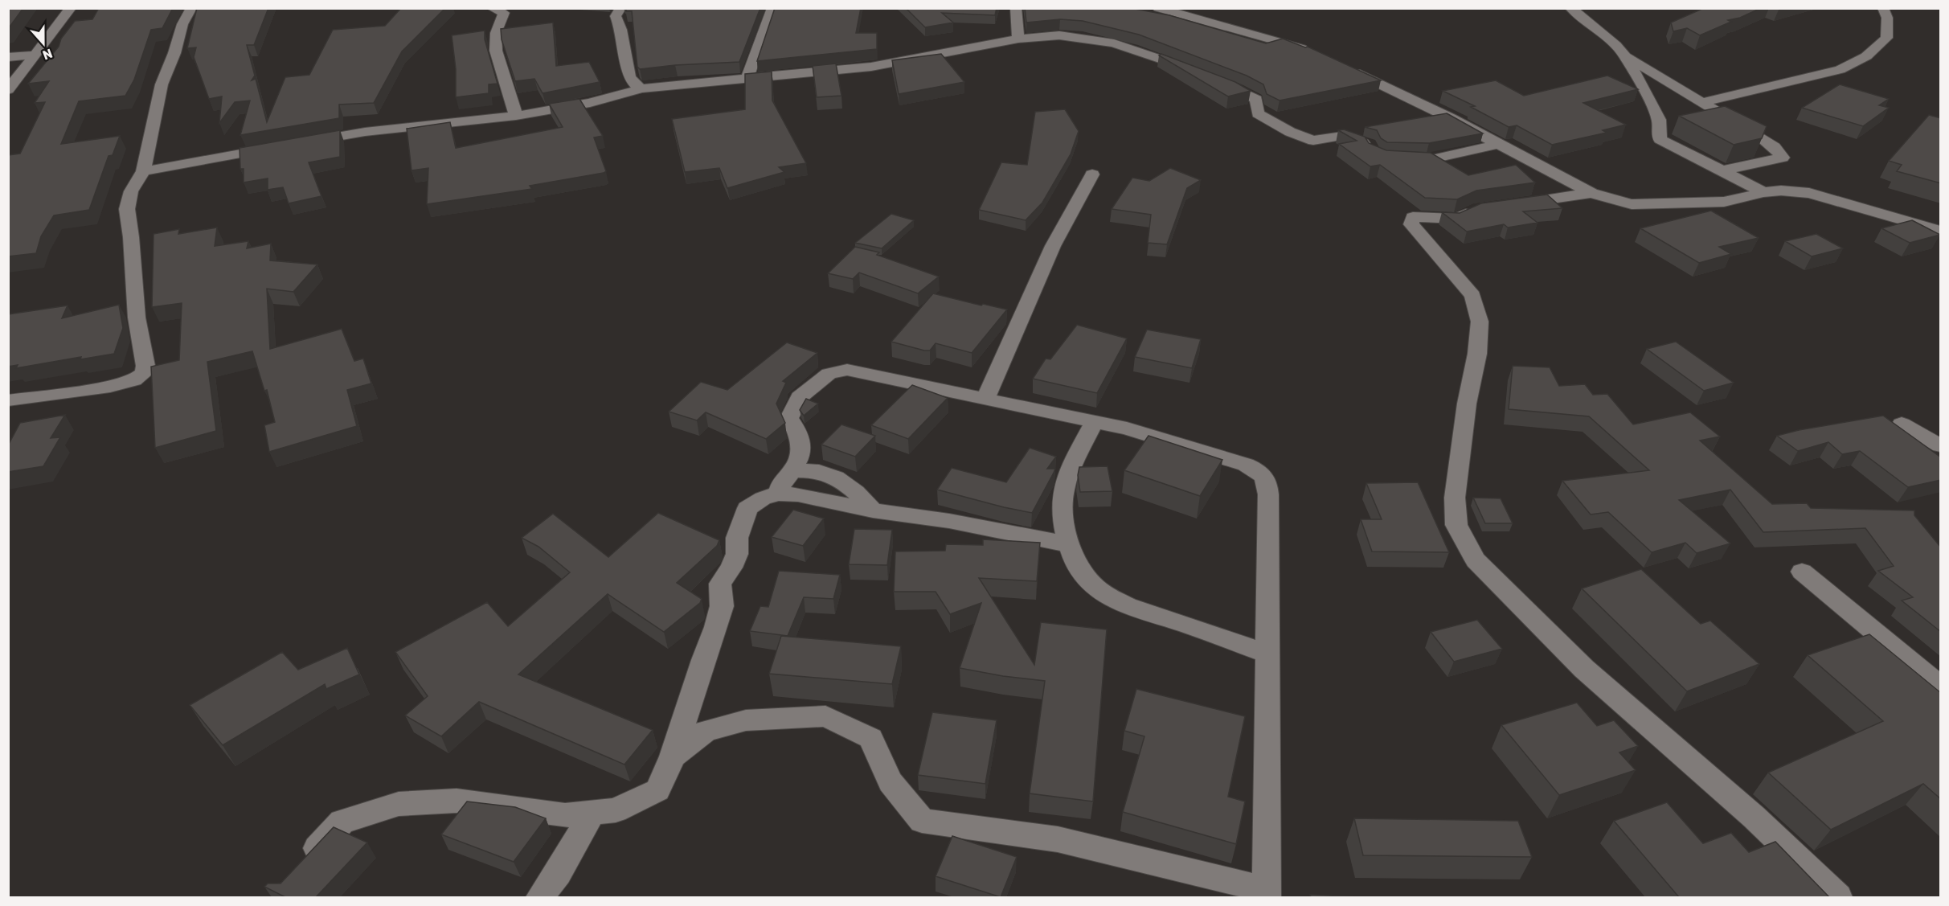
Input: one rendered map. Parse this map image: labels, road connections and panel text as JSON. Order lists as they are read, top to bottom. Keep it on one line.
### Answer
{"north":"bottom"}
